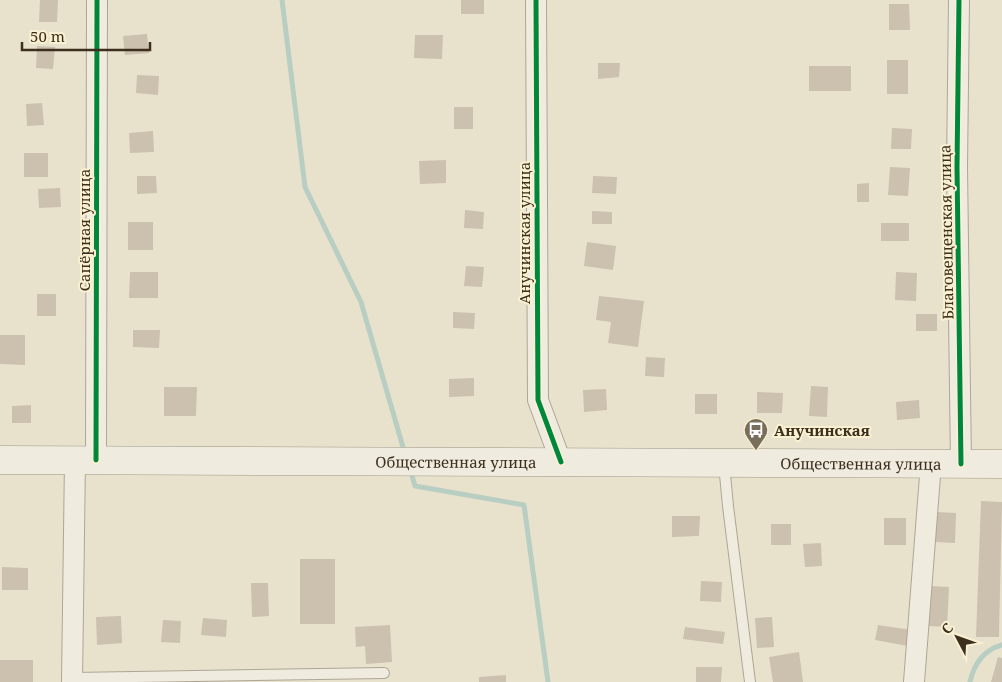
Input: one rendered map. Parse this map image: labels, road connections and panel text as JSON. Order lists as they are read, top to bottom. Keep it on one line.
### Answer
{"streets":{"main road":["Общественная улица"],"street":["Сапёрная улица","Благовещенская улица","Анучинская улица"]},"crossings":[["Сапёрная улица","Общественная улица"],["Благовещенская улица","Общественная улица"],["Анучинская улица","Общественная улица"]],"places":{"bus stop":["Анучинская"]},"scale_bar":"50 m","north":"top left"}
